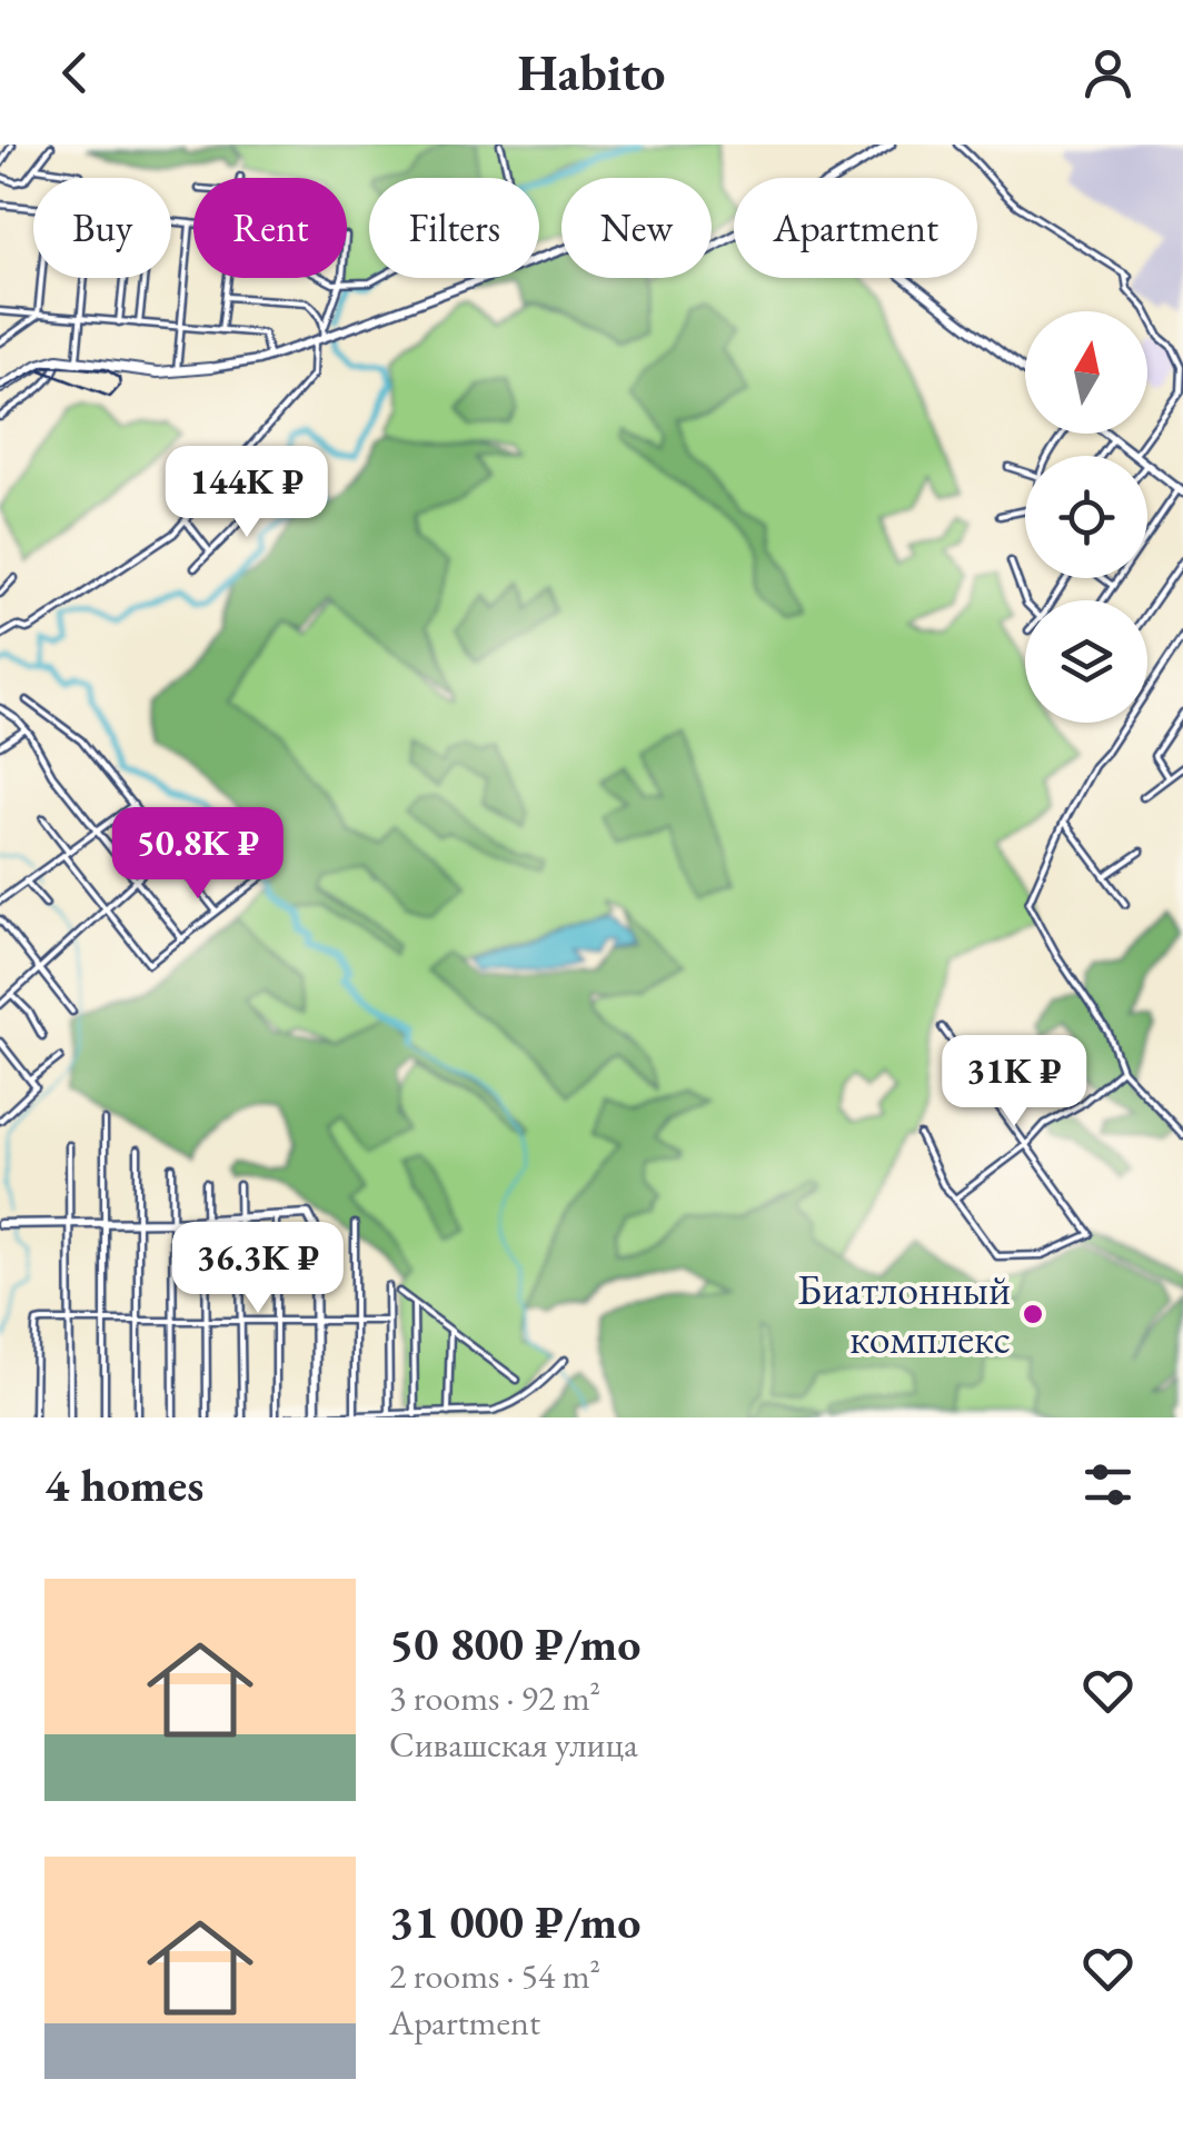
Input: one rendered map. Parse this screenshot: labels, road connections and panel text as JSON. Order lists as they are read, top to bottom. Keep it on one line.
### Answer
{"places":["Биатлонный комплекс"],"north":"top","page":{"header":"Habito","chip":["Buy","Rent","Filters","New","Apartment"],"price":["144K ₽","50.8K ₽","31K ₽","36.3K ₽"],"heading":"4 homes","list":[{"name":"50 800 ₽/mo","note":"3 rooms · 92 m² · Сивашская улица"},{"name":"31 000 ₽/mo","note":"2 rooms · 54 m² · Apartment"}]}}
